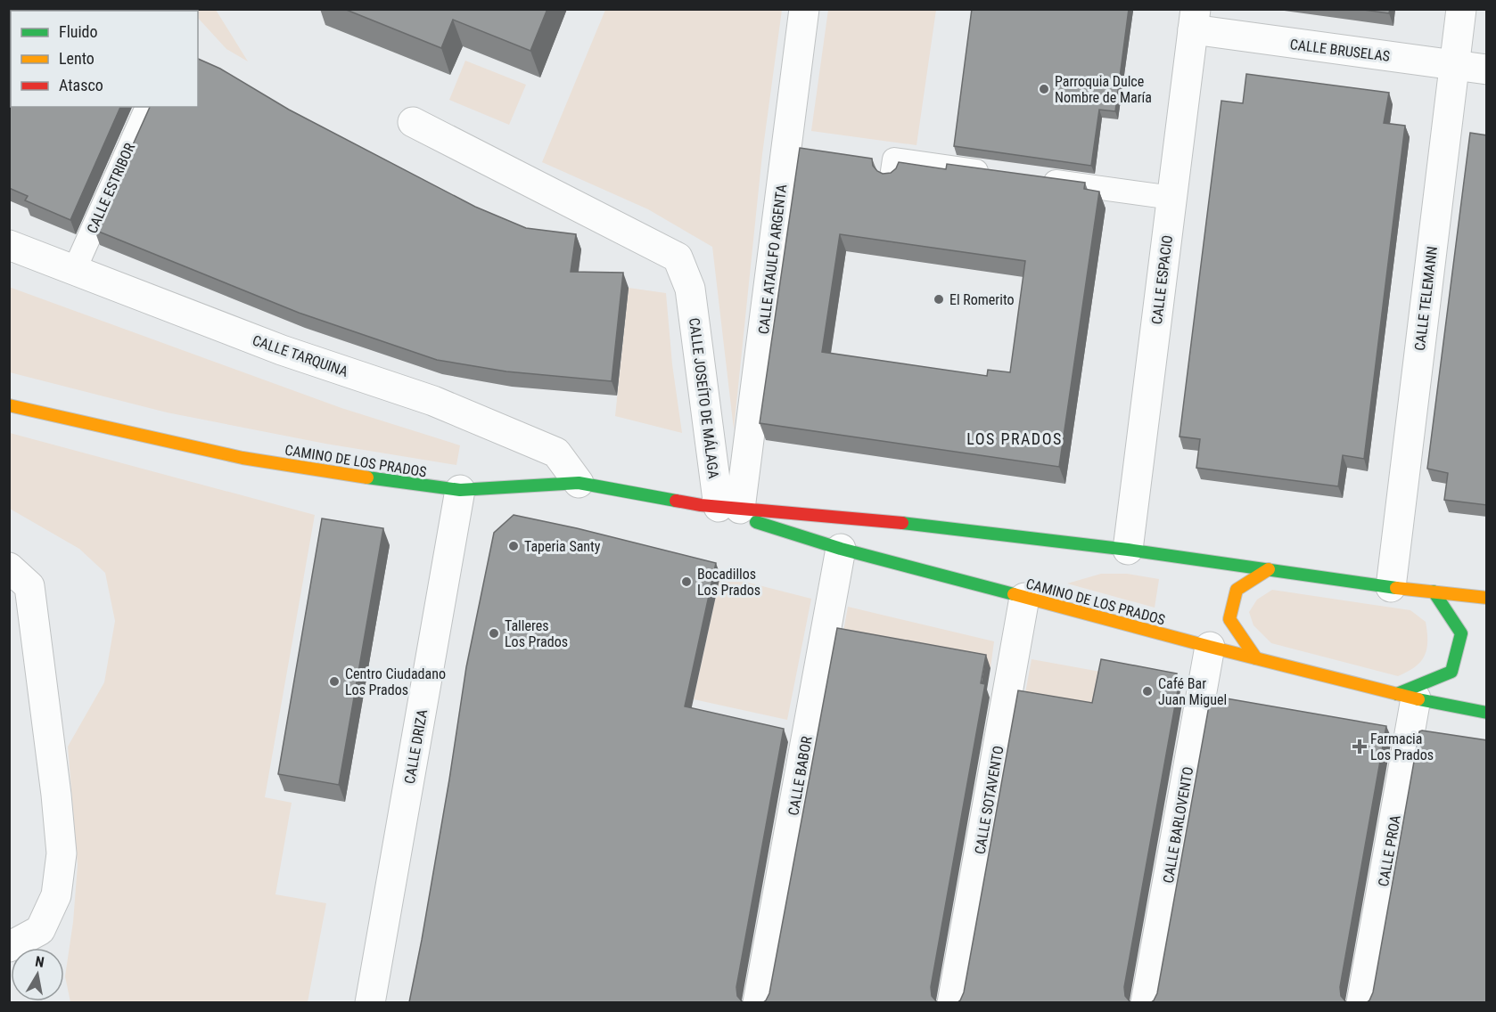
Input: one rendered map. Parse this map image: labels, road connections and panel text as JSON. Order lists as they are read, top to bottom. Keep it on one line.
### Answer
{"streets":{"main road":["CAMINO DE LOS PRADOS"],"street":["CALLE BRUSELAS","CALLE ATAULFO ARGENTA","CALLE ESPACIO","CALLE TELEMANN","CALLE TARQUINA","CALLE JOSEÍTO DE MÁLAGA","CALLE DRIZA","CALLE BABOR","CALLE SOTAVENTO","CALLE BARLOVENTO","CALLE PROA"],"lane":["CALLE ESTRIBOR"]},"crossings":[["CALLE BRUSELAS","CALLE ESPACIO"],["CALLE BRUSELAS","CALLE TELEMANN"],["CALLE ESTRIBOR","CALLE TARQUINA"],["CALLE ATAULFO ARGENTA","CALLE JOSEÍTO DE MÁLAGA"],["CALLE ATAULFO ARGENTA","CAMINO DE LOS PRADOS"],["CALLE ESPACIO","CAMINO DE LOS PRADOS"],["CALLE TELEMANN","CAMINO DE LOS PRADOS"],["CALLE TARQUINA","CAMINO DE LOS PRADOS"],["CALLE JOSEÍTO DE MÁLAGA","CAMINO DE LOS PRADOS"],["CAMINO DE LOS PRADOS","CALLE DRIZA"],["CAMINO DE LOS PRADOS","CALLE BABOR"],["CAMINO DE LOS PRADOS","CALLE SOTAVENTO"],["CAMINO DE LOS PRADOS","CALLE BARLOVENTO"],["CAMINO DE LOS PRADOS","CALLE PROA"]],"districts":["LOS PRADOS"],"places":{"other":["Parroquia Dulce Nombre de María","El Romerito","Taperia Santy","Bocadillos Los Prados","Talleres Los Prados","Centro Ciudadano Los Prados","Café Bar Juan Miguel"],"health":["Farmacia Los Prados"]},"legend":["Fluido","Lento","Atasco"],"north":"top"}
